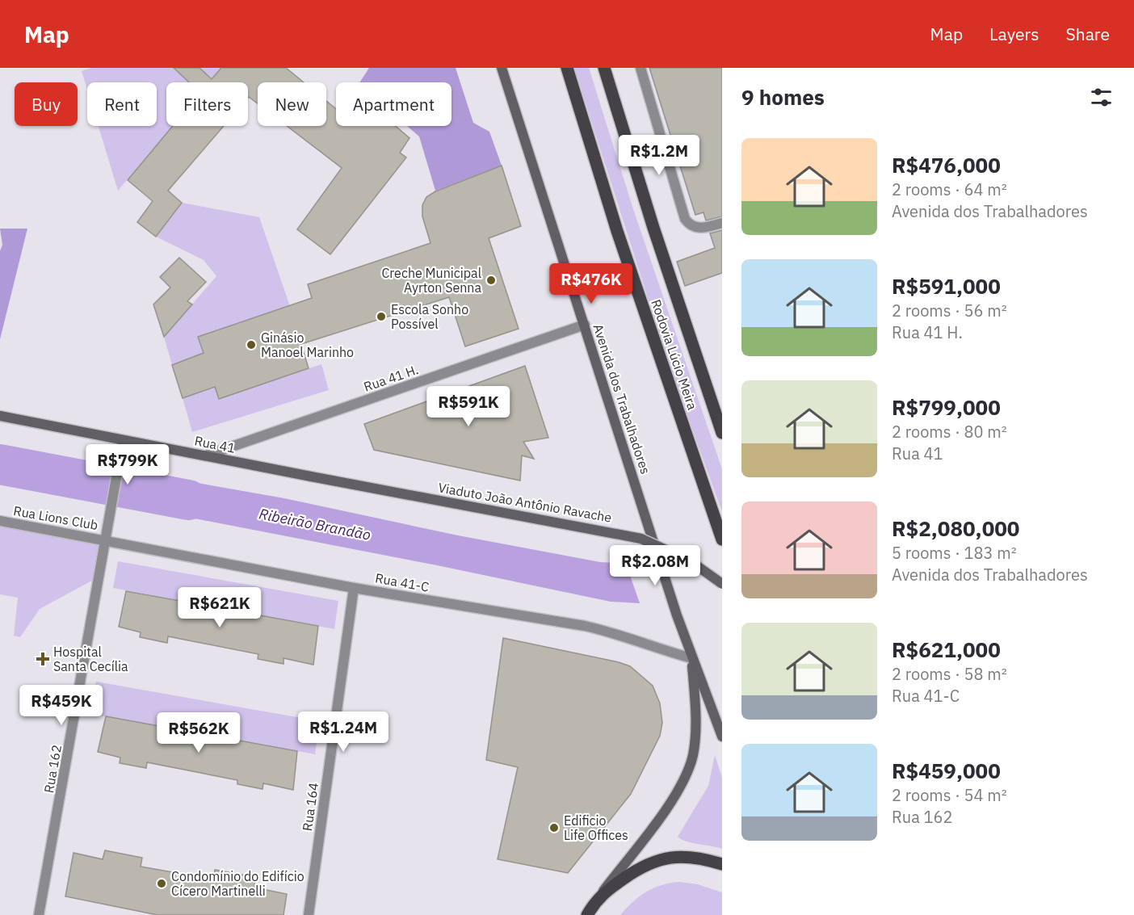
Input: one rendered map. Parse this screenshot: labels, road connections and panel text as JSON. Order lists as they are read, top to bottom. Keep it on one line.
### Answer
{"streets":{"main road":["Rodovia Lúcio Meira","Avenida dos Trabalhadores","Rua 41","Viaduto João Antônio Ravache"],"street":["Rua 41 H.","Rua Lions Club","Rua 41-C","Rua 162","Rua 164"]},"crossings":[["Rua 41 H.","Avenida dos Trabalhadores"],["Rua 41 H.","Rua 41"],["Avenida dos Trabalhadores","Rua 41-C"],["Rua 41","Viaduto João Antônio Ravache"],["Rua 41","Rua 162"],["Rua Lions Club","Rua 41-C"],["Rua Lions Club","Rua 162"],["Rua 41-C","Rua 162"],["Rua 41-C","Rua 164"]],"water":["Ribeirão Brandão"],"places":{"other":["Creche Municipal Ayrton Senna","Escola Sonho Possível","Ginásio Manoel Marinho","Edificio Life Offices","Condomínio do Edifício Cícero Martinelli"],"health":["Hospital Santa Cecília"]},"page":{"header":"Map","nav":["Map","Layers","Share"],"heading":"9 homes","chip":["Buy","Rent","Filters","New","Apartment"],"list":[{"name":"R$476,000","note":"2 rooms · 64 m² · Avenida dos Trabalhadores"},{"name":"R$591,000","note":"2 rooms · 56 m² · Rua 41 H."},{"name":"R$799,000","note":"2 rooms · 80 m² · Rua 41"},{"name":"R$2,080,000","note":"5 rooms · 183 m² · Avenida dos Trabalhadores"},{"name":"R$621,000","note":"2 rooms · 58 m² · Rua 41-C"},{"name":"R$459,000","note":"2 rooms · 54 m² · Rua 162"}],"price":["R$1.2M","R$476K","R$591K","R$799K","R$2.08M","R$621K","R$459K","R$1.24M","R$562K"]}}
